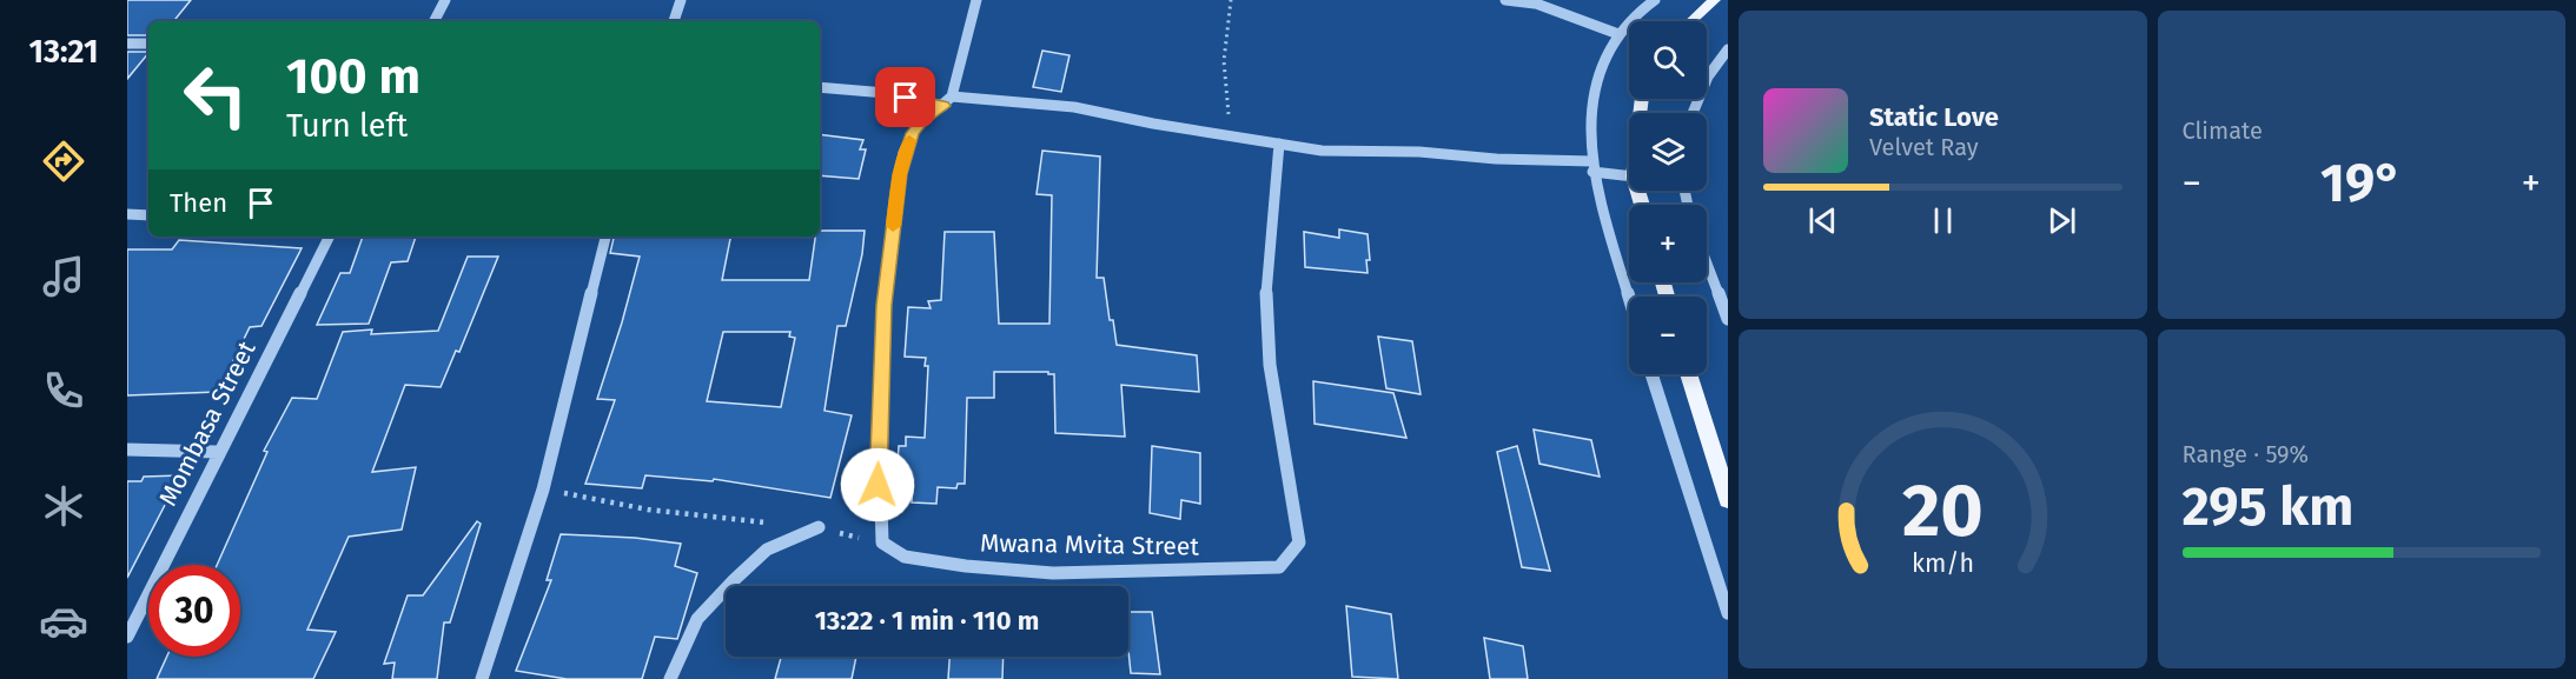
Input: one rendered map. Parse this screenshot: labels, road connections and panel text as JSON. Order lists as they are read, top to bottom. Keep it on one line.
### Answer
{"streets":{"street":["Mombasa Street","Mwana Mvita Street"]},"page":{"tabs":"13:21","tile":["Climate",["Range · 59%","295 km"]],"map_buttons":["+","−"],"turn":["100 m","Turn left"],"song":["Static Love","Velvet Ray"],"heat":["−","19°","+"],"then":"Then","limit":"30","trip":"13:22 · 1 min · 110 m","gauge":["20","km/h"]}}
